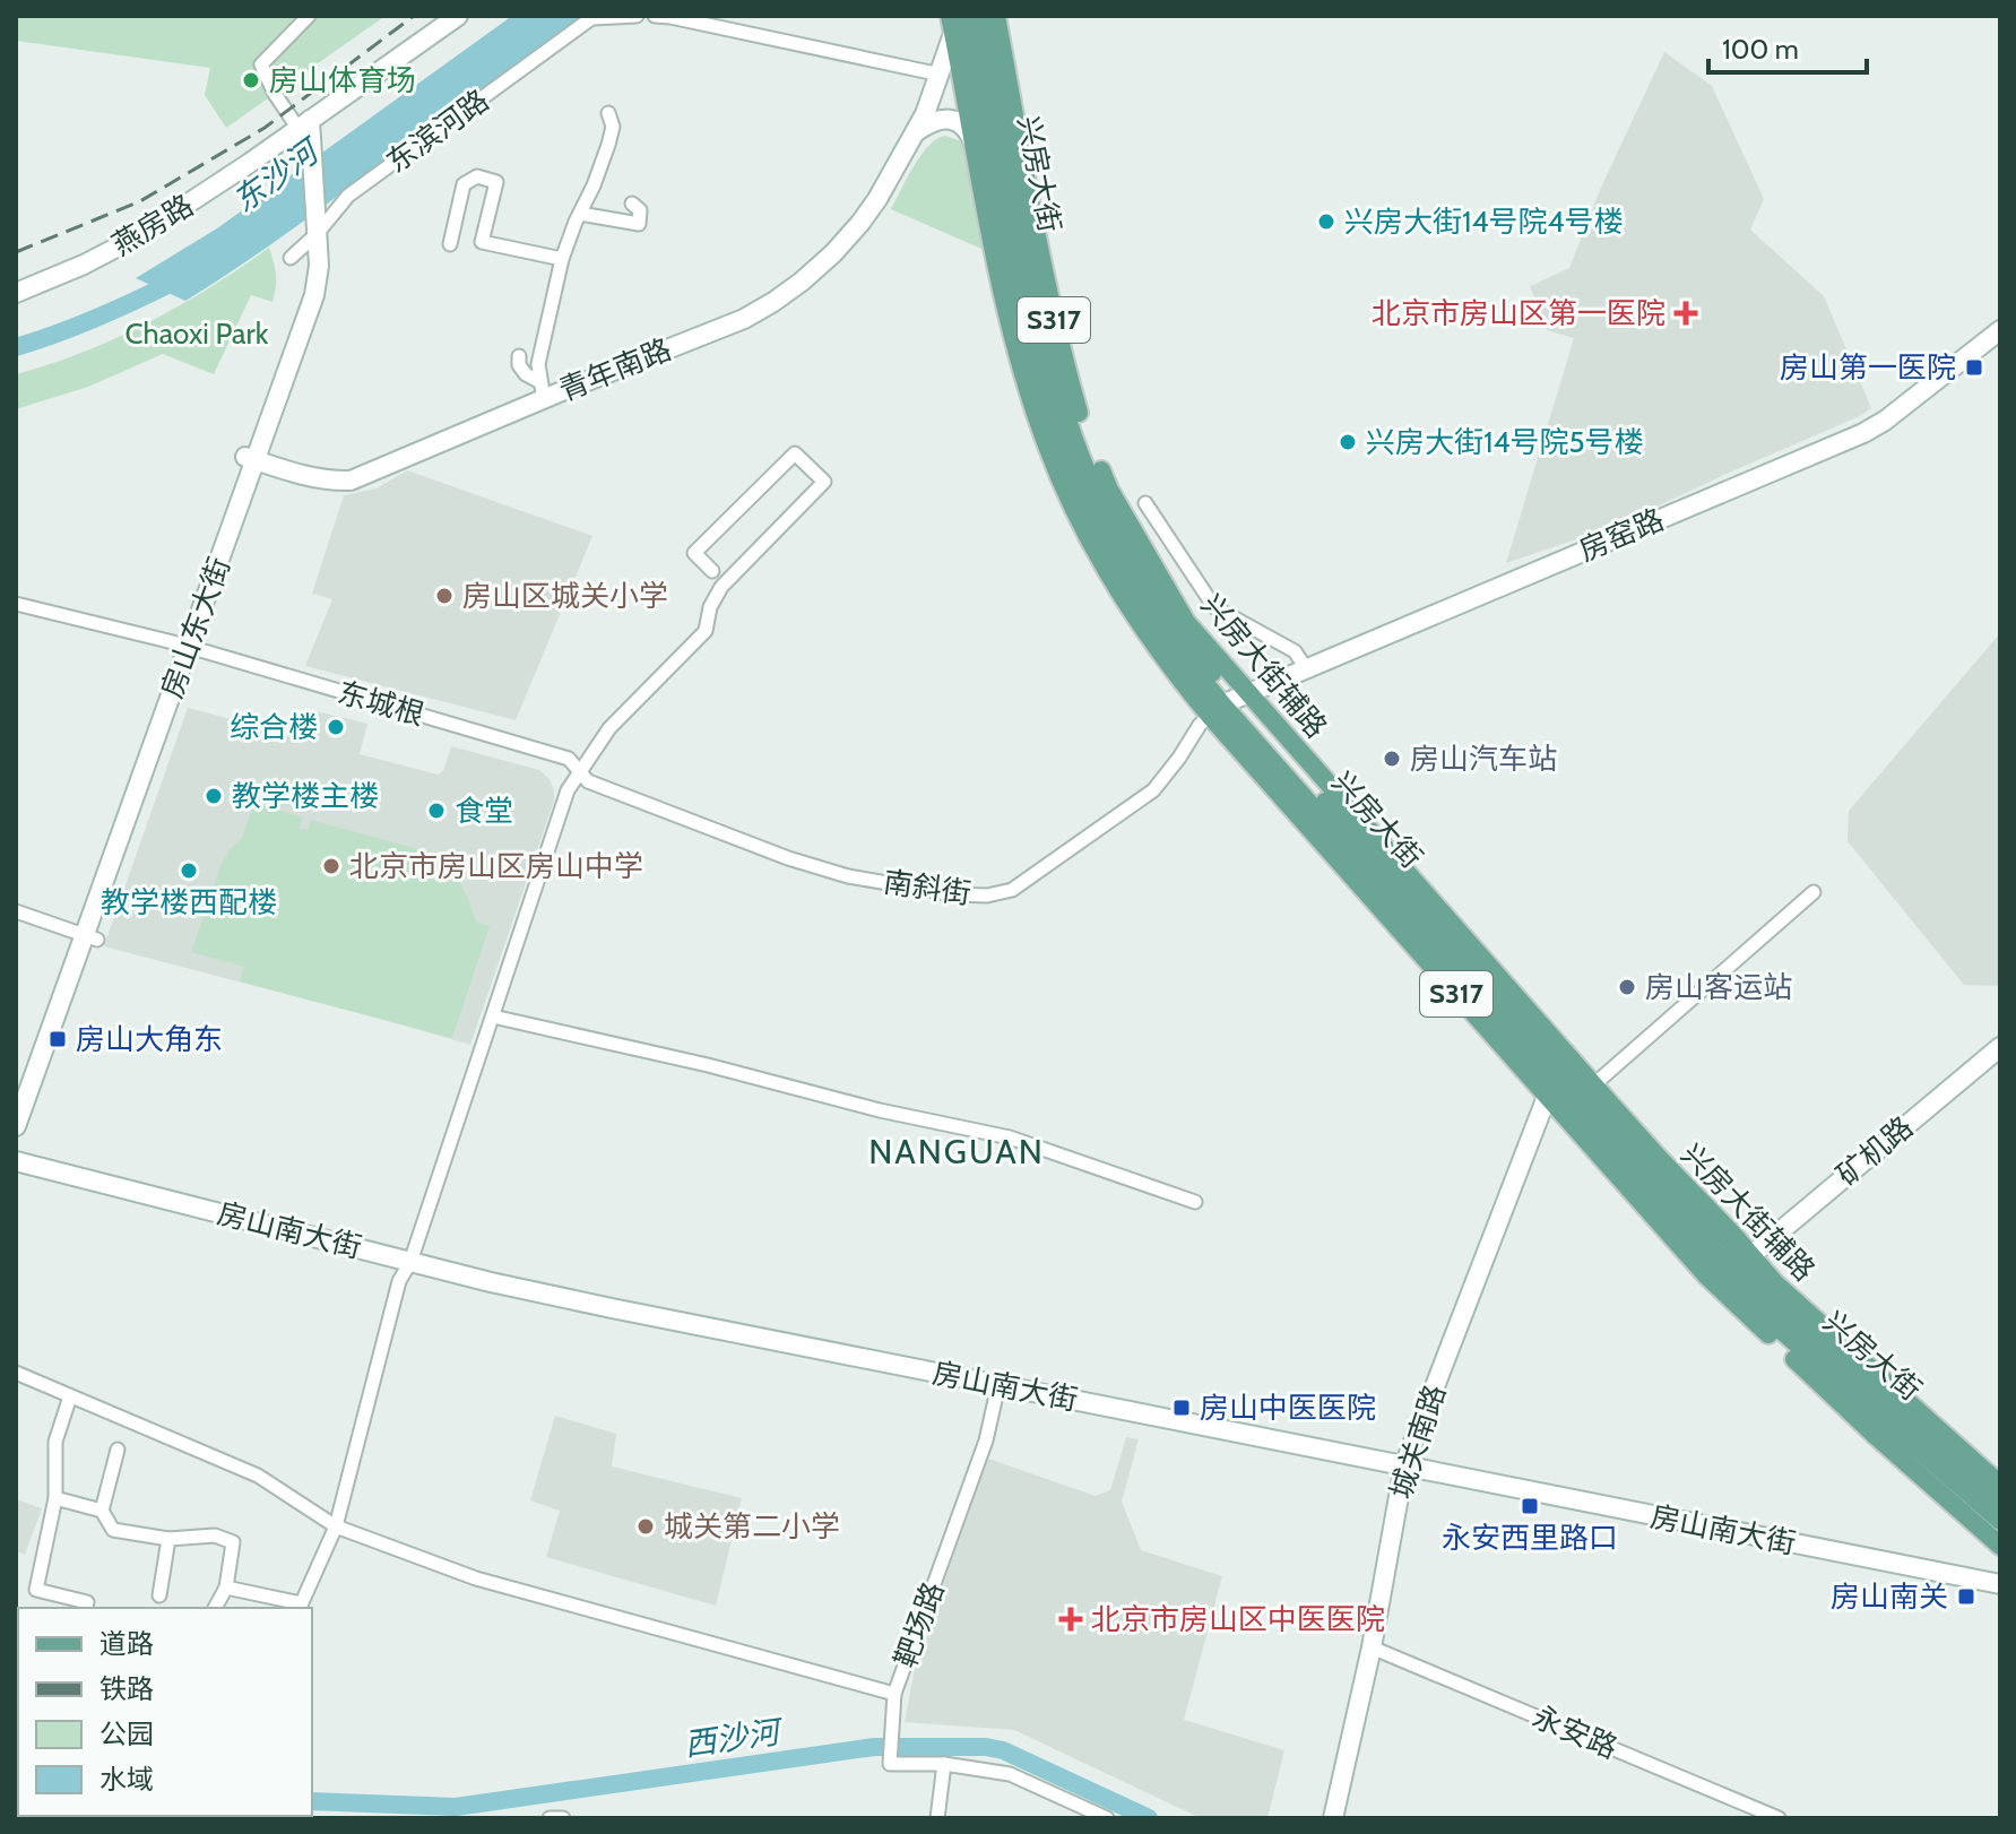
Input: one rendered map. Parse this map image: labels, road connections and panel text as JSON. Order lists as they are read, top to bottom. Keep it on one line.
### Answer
{"streets":{"main road":["兴房大街","燕房路","S317","青年南路","房窑路","房山东大街","兴房大街辅路","矿机路","房山南大街","城关南路"],"street":["东滨河路","东城根","南斜街","靶场路","永安路"]},"crossings":[["东滨河路","房山东大街"],["兴房大街","青年南路"],["兴房大街","房窑路"],["兴房大街","兴房大街辅路"],["兴房大街","南斜街"],["兴房大街","城关南路"],["燕房路","房山东大街"],["青年南路","房山东大街"],["房窑路","兴房大街辅路"],["房窑路","南斜街"],["房山东大街","东城根"],["兴房大街辅路","南斜街"],["兴房大街辅路","矿机路"],["东城根","南斜街"],["房山南大街","城关南路"],["房山南大街","靶场路"],["城关南路","永安路"]],"districts":["NANGUAN"],"water":["东沙河","西沙河"],"parks":["Chaoxi Park"],"places":{"other":["房山体育场","兴房大街14号院4号楼","兴房大街14号院5号楼","房山区城关小学","综合楼","房山汽车站","教学楼主楼","食堂","北京市房山区房山中学","教学楼西配楼","房山客运站","城关第二小学"],"health":["北京市房山区第一医院","北京市房山区中医医院"],"transit":["房山第一医院","房山大角东","房山中医医院","永安西里路口","房山南关"]},"legend":["道路","铁路","公园","水域"],"scale_bar":"100 m"}
